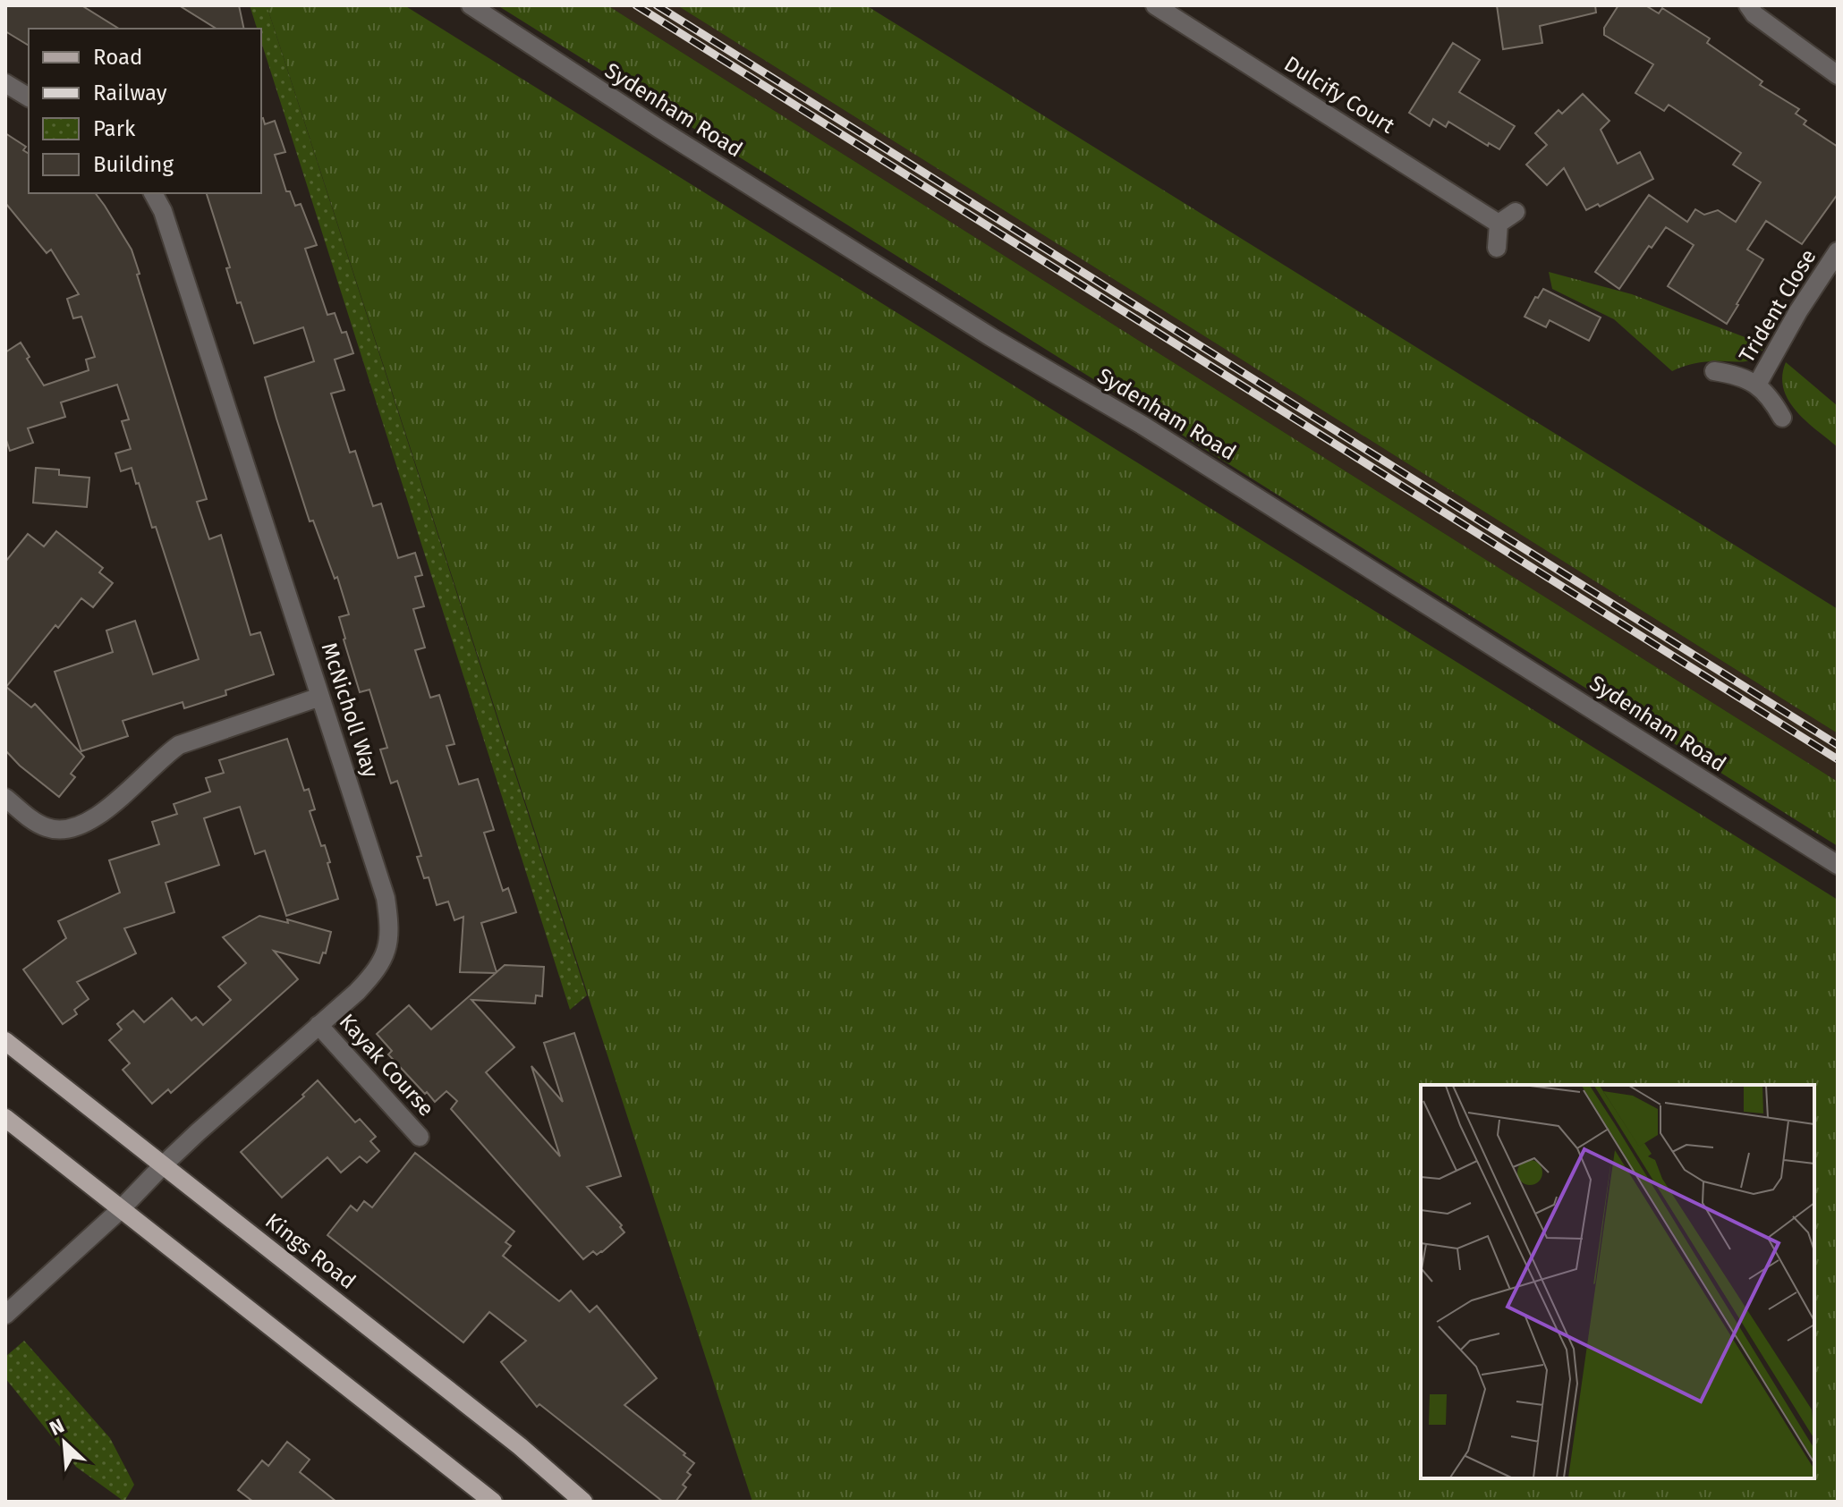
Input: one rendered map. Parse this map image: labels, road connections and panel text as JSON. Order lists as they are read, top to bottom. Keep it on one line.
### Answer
{"streets":{"main road":["Kings Road"],"street":["Dulcify Court","Sydenham Road","Trident Close","McNicholl Way","Kayak Course"]},"crossings":[["McNicholl Way","Kayak Course"],["McNicholl Way","Kings Road"]],"legend":["Road","Railway","Park","Building"],"north":"top left"}
